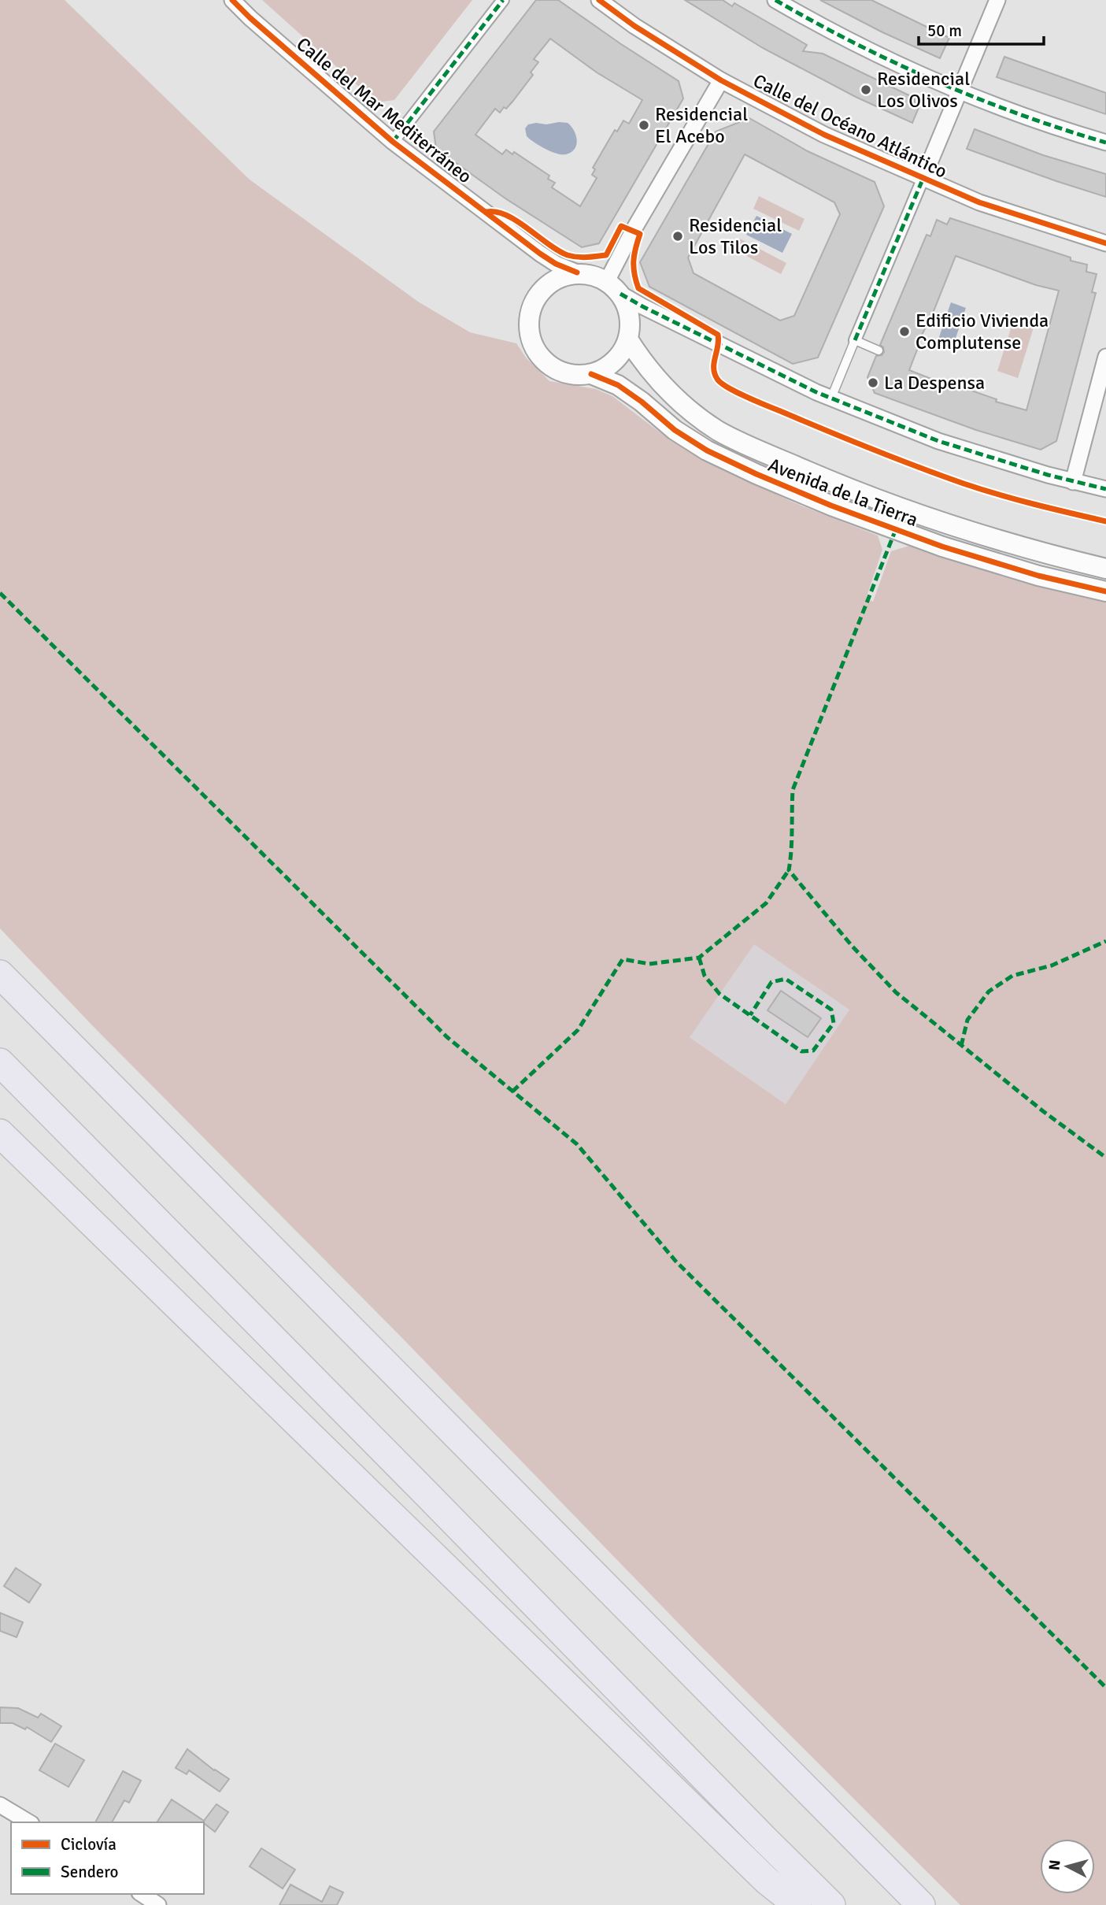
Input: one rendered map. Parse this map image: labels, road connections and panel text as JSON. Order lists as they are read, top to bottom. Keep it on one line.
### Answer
{"streets":{"street":["Calle del Mar Mediterráneo","Calle del Océano Atlántico","Avenida de la Tierra"]},"crossings":[["Calle del Mar Mediterráneo","Avenida de la Tierra"]],"places":["Residencial Los Olivos","Residencial El Acebo","Residencial Los Tilos","Edificio Vivienda Complutense","La Despensa"],"legend":["Ciclovía","Sendero"],"scale_bar":"50 m","north":"left"}
